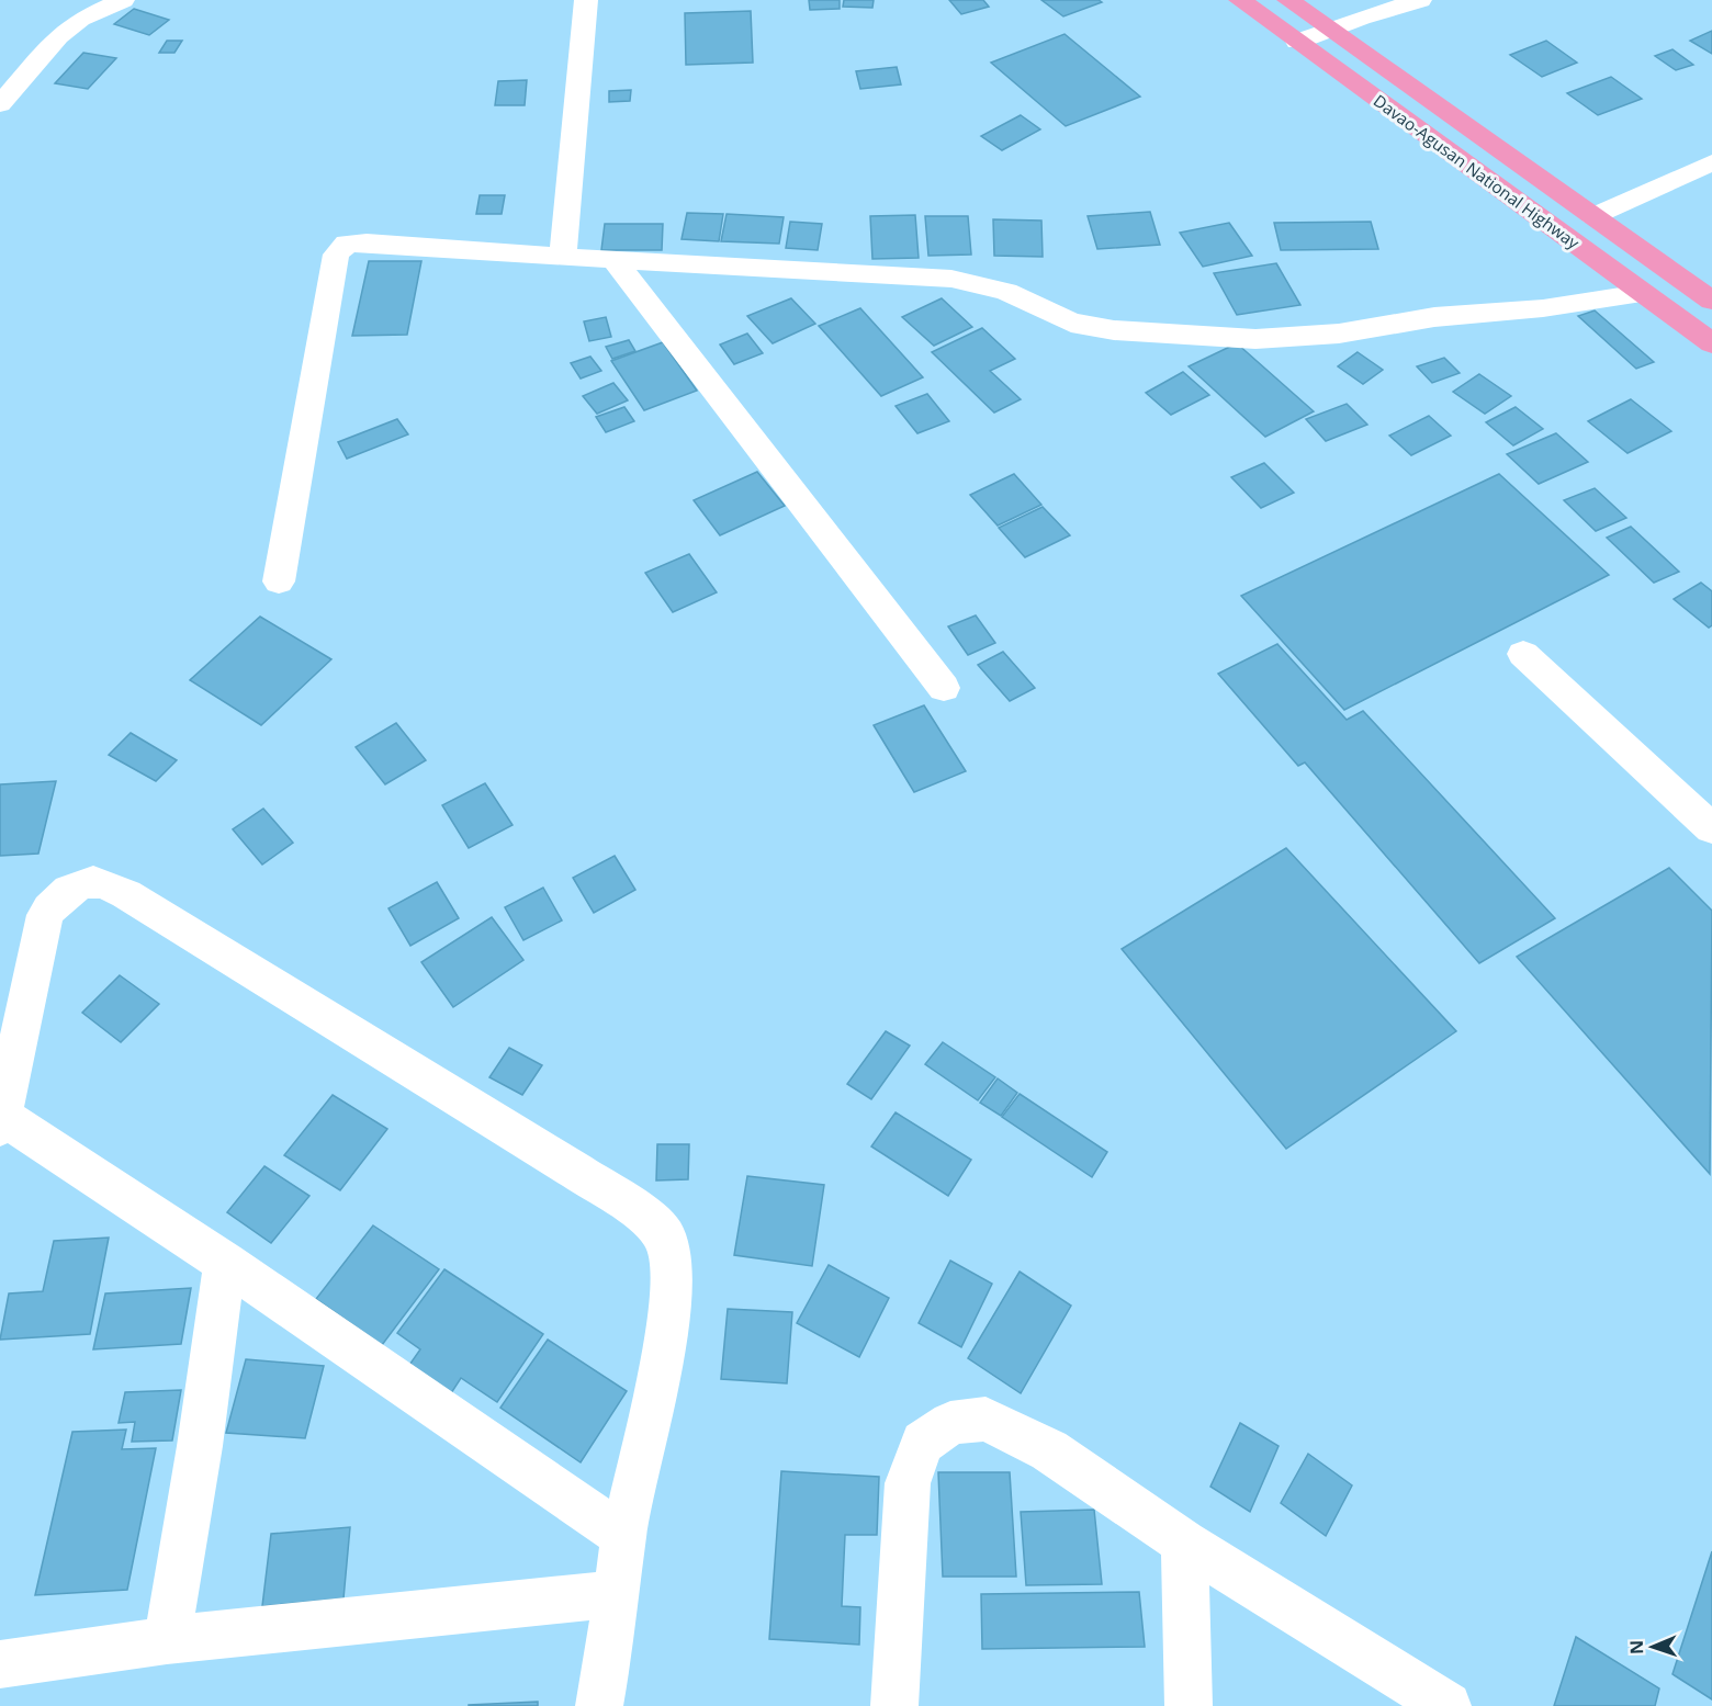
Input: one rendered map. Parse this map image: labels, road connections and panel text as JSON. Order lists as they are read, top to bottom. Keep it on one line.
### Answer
{"streets":{"highway":["Davao-Agusan National Highway"]},"north":"left"}
